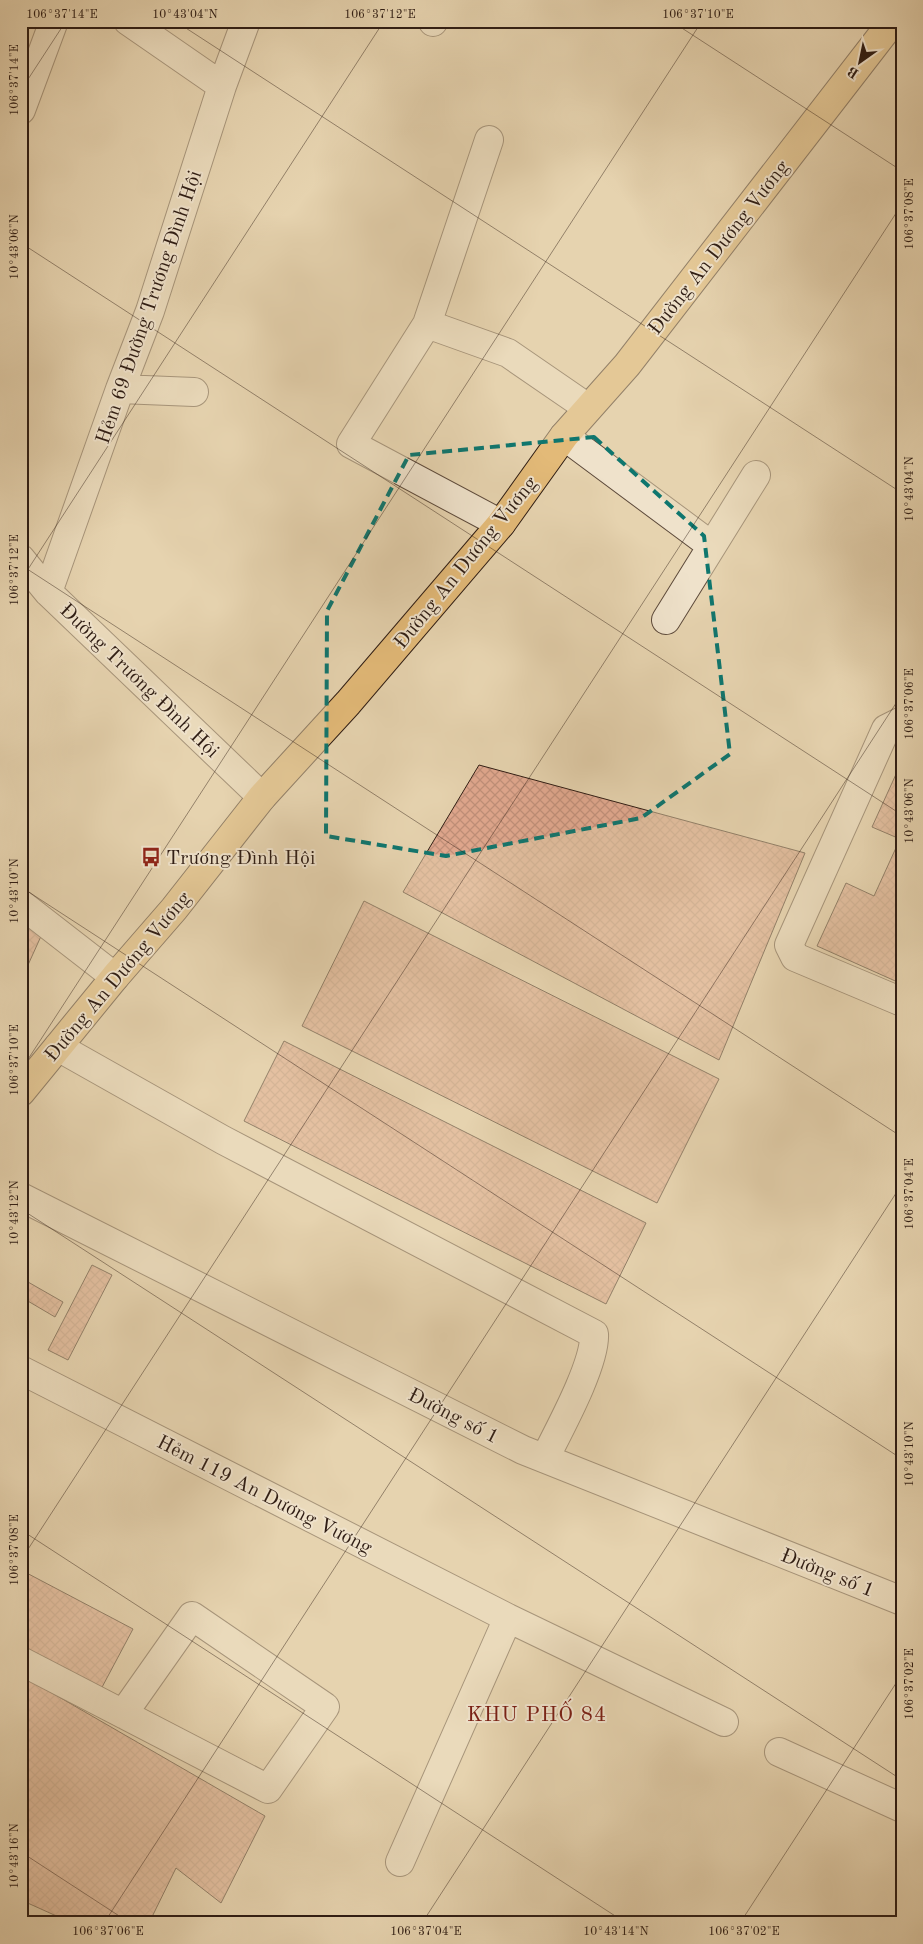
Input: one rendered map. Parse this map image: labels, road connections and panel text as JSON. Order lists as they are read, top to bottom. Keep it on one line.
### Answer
{"streets":{"main road":["Đường An Dương Vương"],"street":["Hẻm 69 Đường Trương Đình Hội","Đường Trương Đình Hội","Đường số 1","Hẻm 119 An Dương Vương"]},"crossings":[["Đường An Dương Vương","Đường Trương Đình Hội"],["Hẻm 69 Đường Trương Đình Hội","Đường Trương Đình Hội"]],"districts":["KHU PHỐ 84"],"places":{"bus stop":["Trương Đình Hội"]},"north":"bottom left","coordinates":["106°37'14\"E","10°43'04\"N","106°37'12\"E","106°37'10\"E","106°37'08\"E","10°43'06\"N","106°37'06\"E","10°43'10\"N","106°37'04\"E","10°43'12\"N","106°37'02\"E","10°43'16\"N","10°43'14\"N"]}
